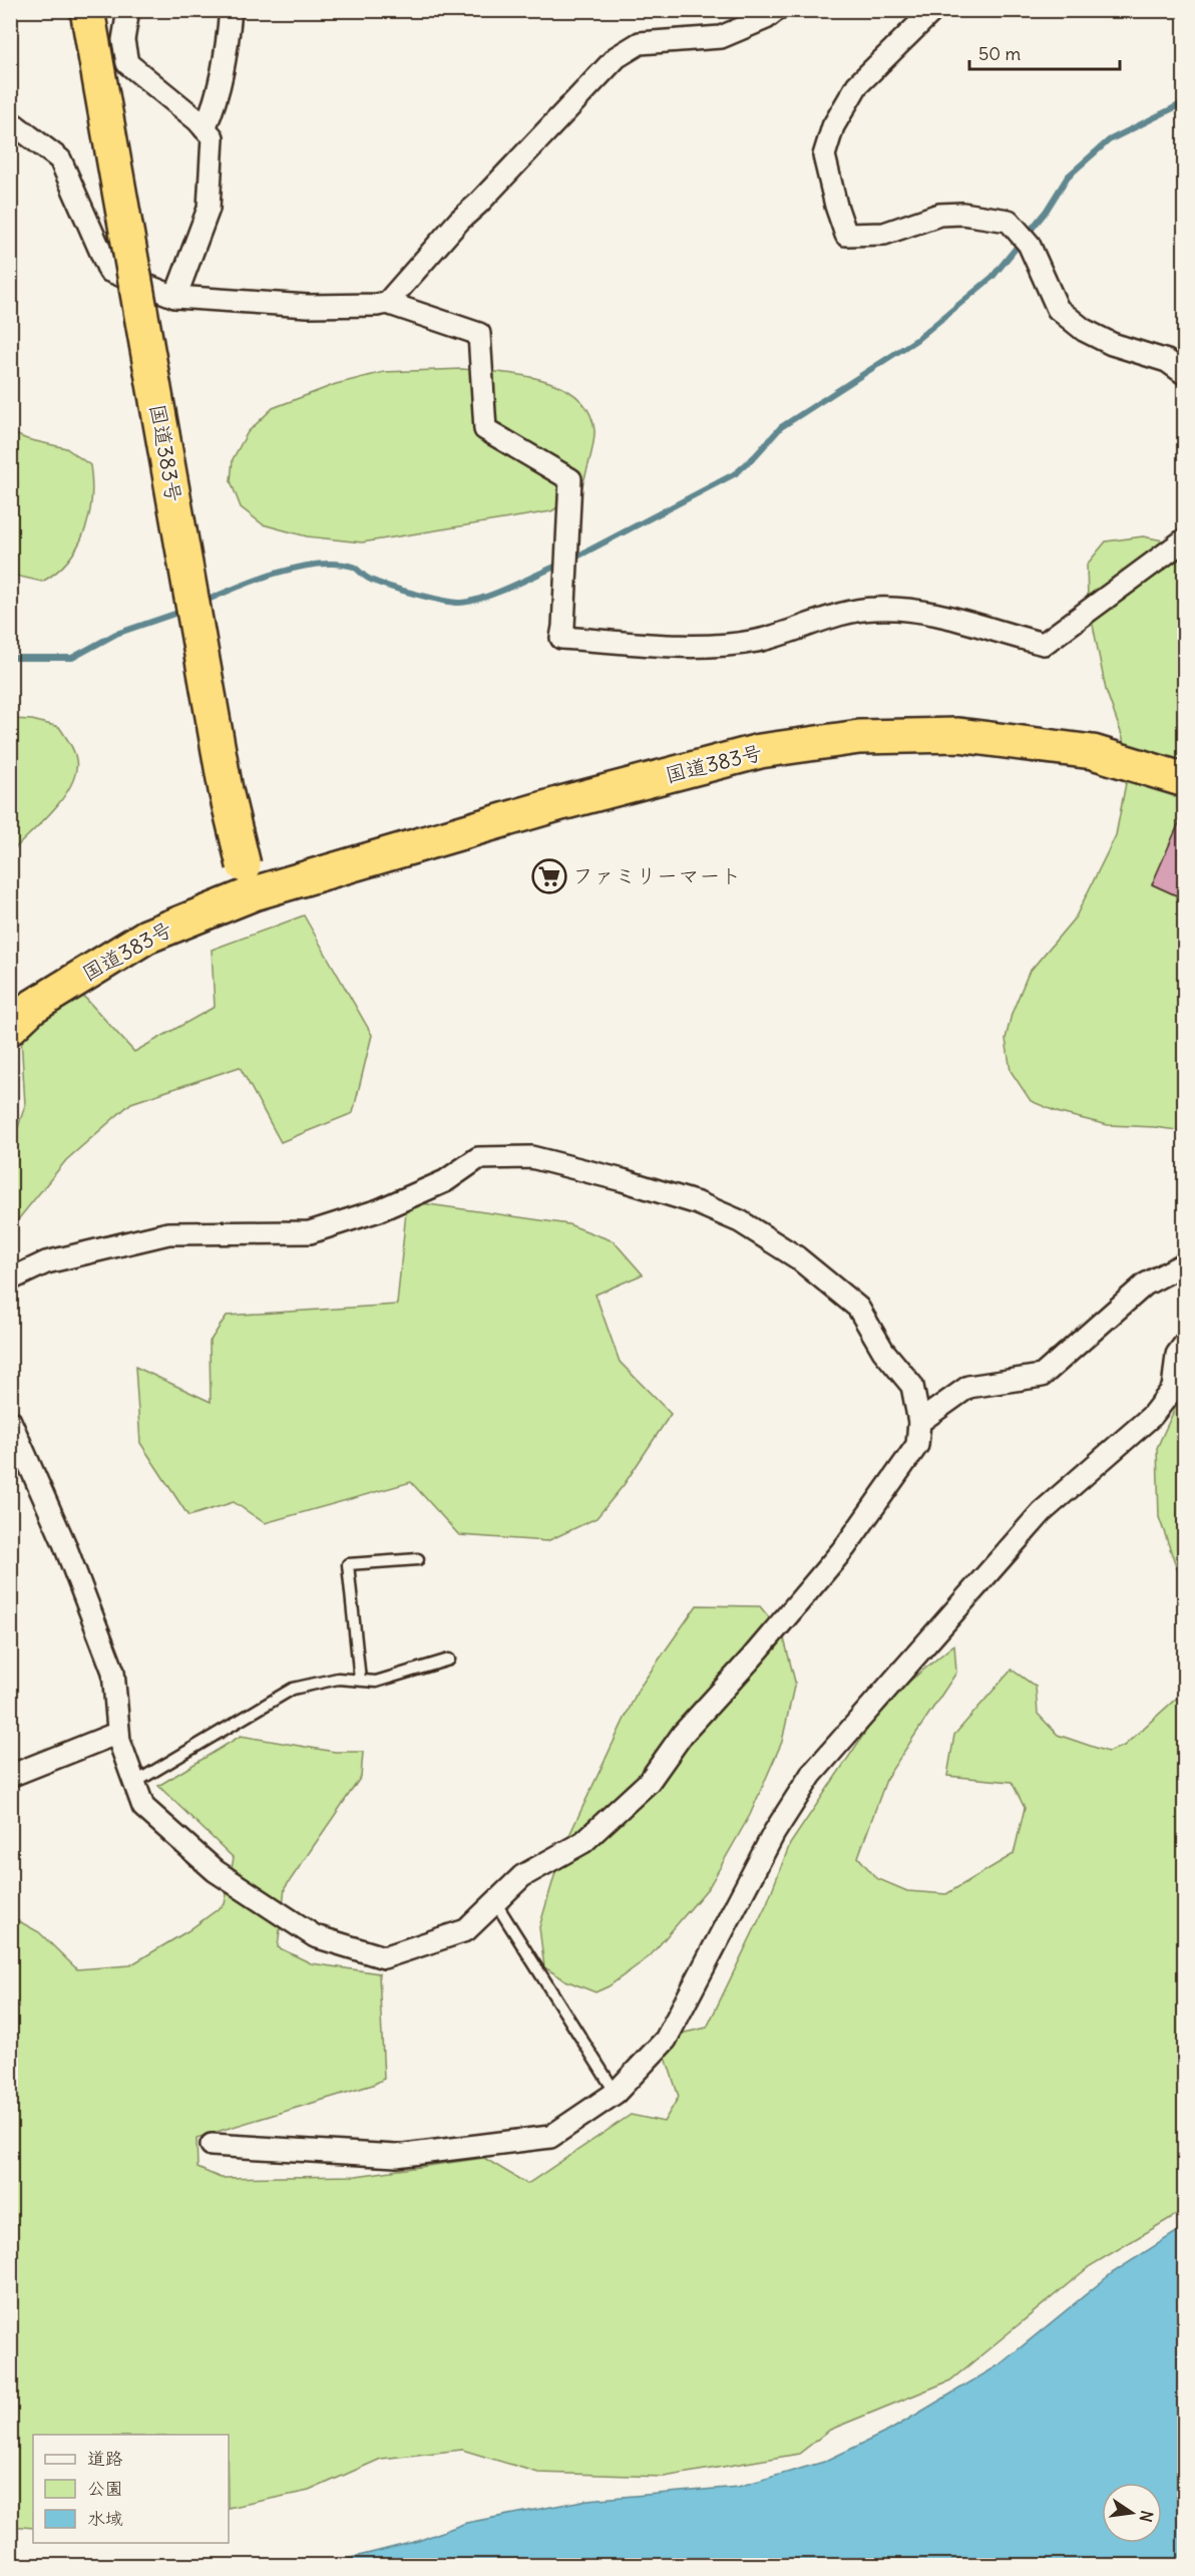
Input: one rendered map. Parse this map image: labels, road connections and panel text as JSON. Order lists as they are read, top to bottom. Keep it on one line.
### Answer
{"streets":{"highway":["国道383号"]},"places":{"supermarket":["ファミリーマート"]},"legend":["道路","公園","水域"],"scale_bar":"50 m","north":"right"}
